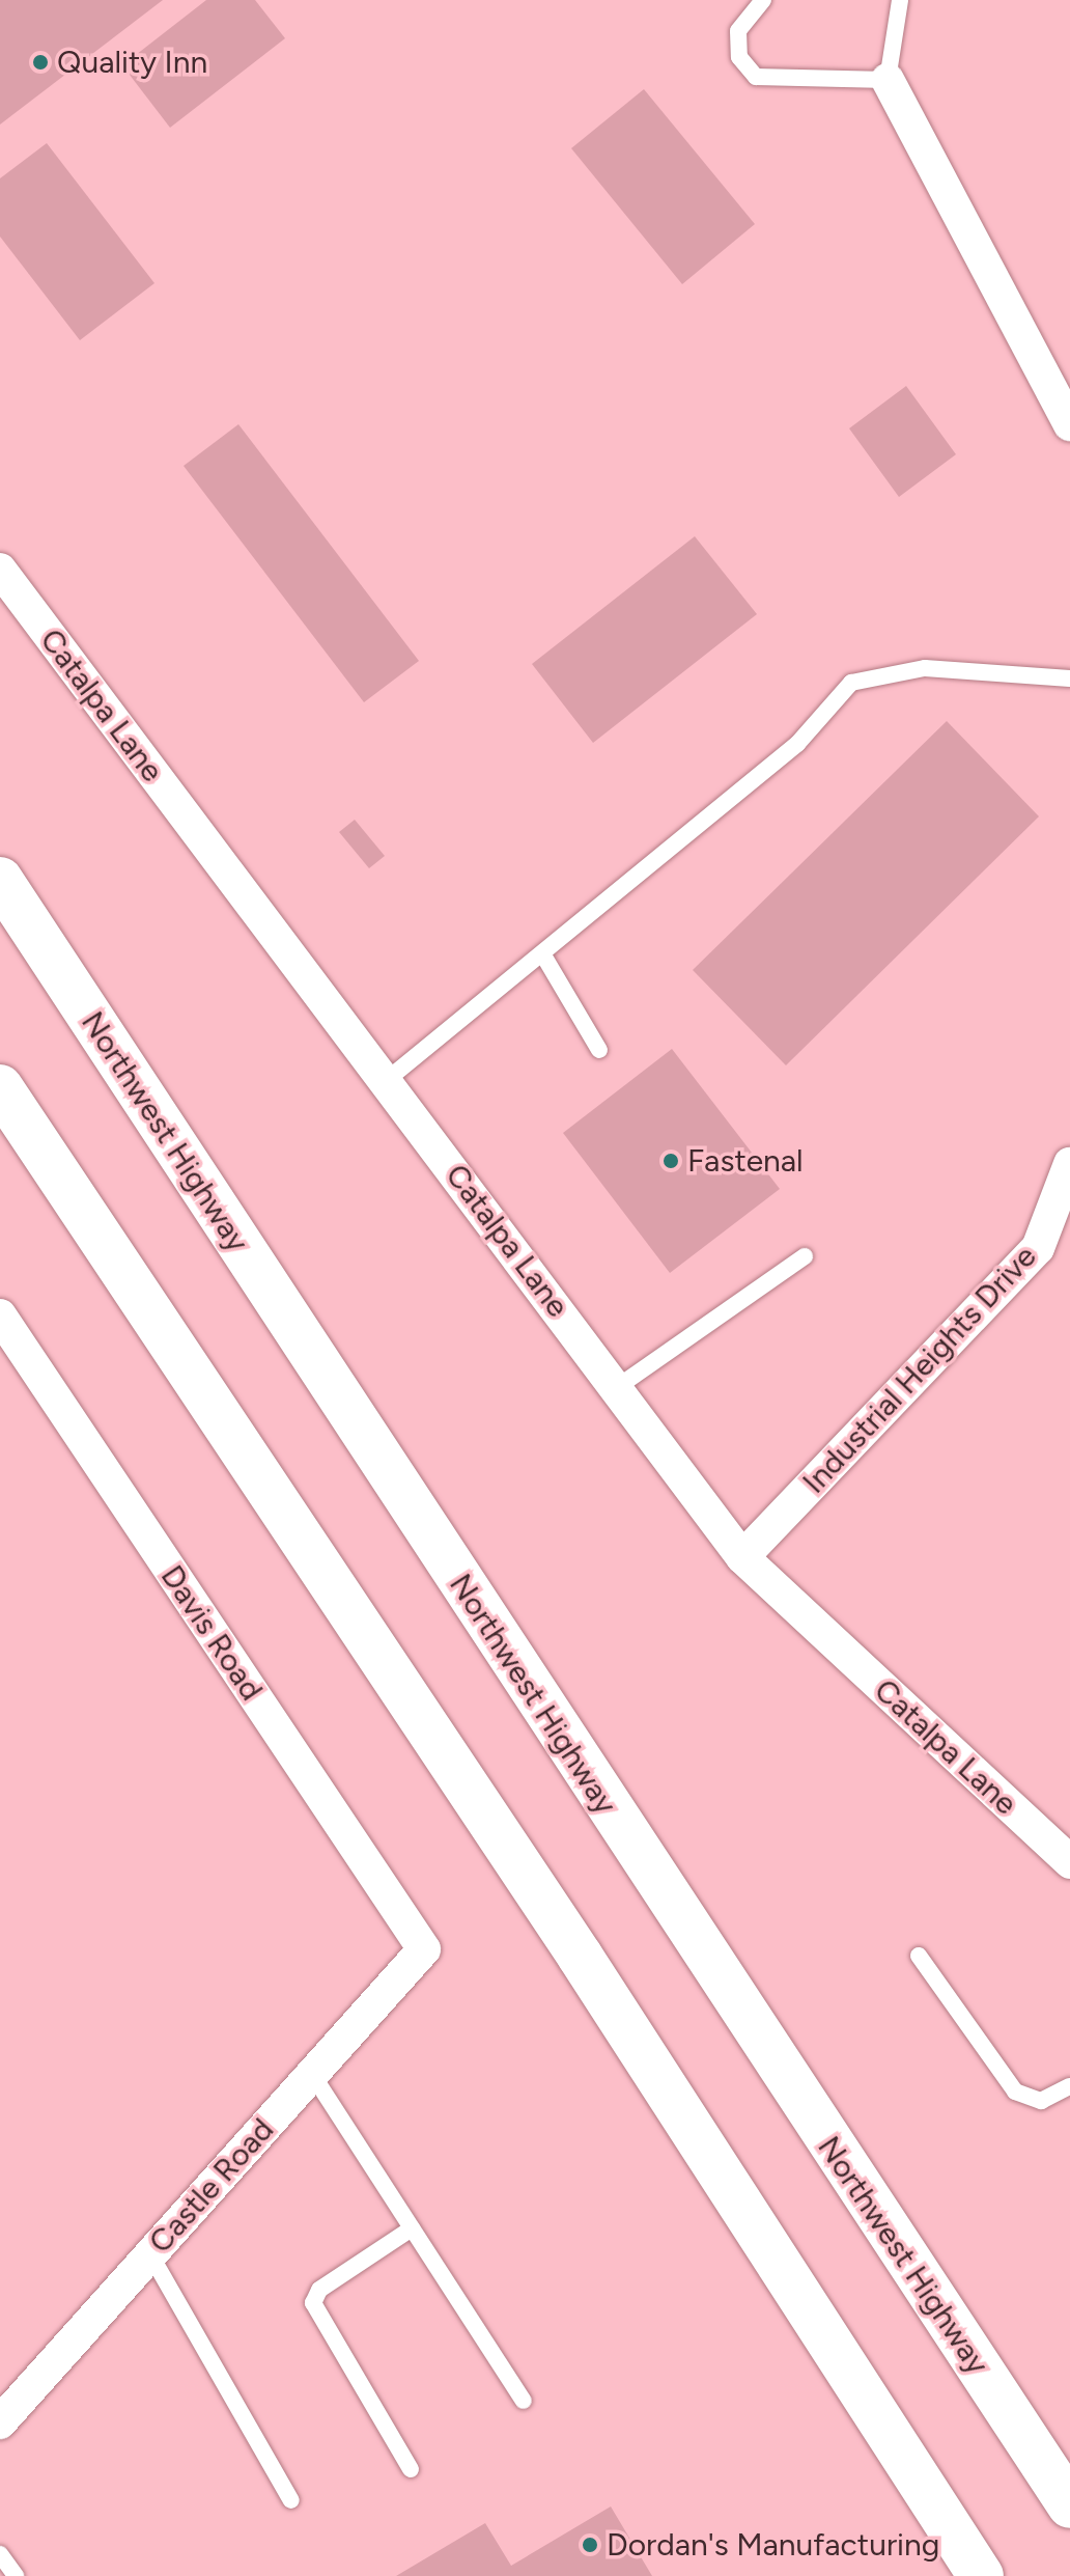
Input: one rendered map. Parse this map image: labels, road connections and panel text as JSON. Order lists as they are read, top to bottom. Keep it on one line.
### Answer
{"streets":{"main road":["Northwest Highway"],"street":["Catalpa Lane","Industrial Heights Drive","Davis Road","Castle Road"]},"crossings":[["Catalpa Lane","Industrial Heights Drive"],["Davis Road","Castle Road"]],"places":["Quality Inn","Fastenal","Dordan's Manufacturing"]}
